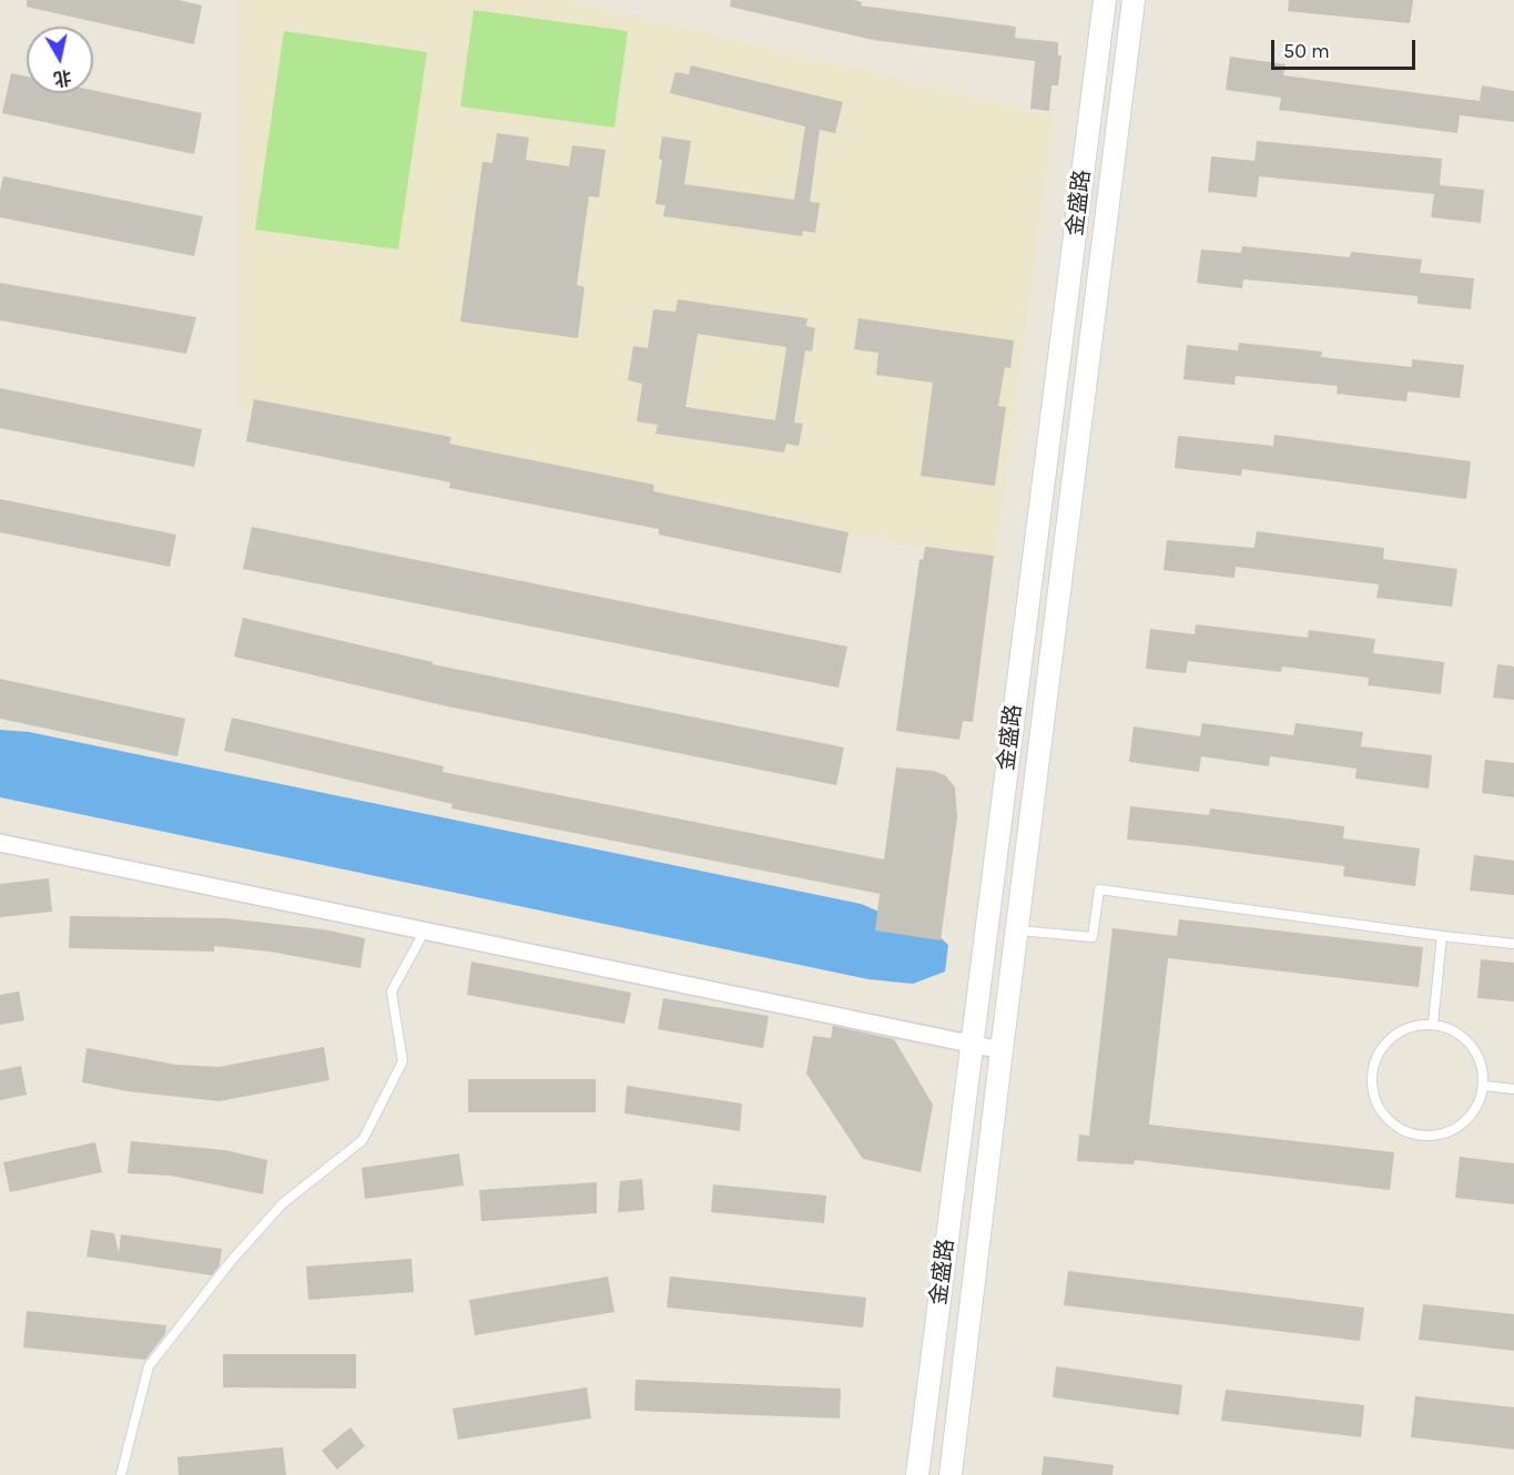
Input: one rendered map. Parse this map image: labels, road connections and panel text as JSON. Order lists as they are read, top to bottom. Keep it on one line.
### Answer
{"streets":{"street":["金盛路"]},"scale_bar":"50 m","north":"bottom"}
